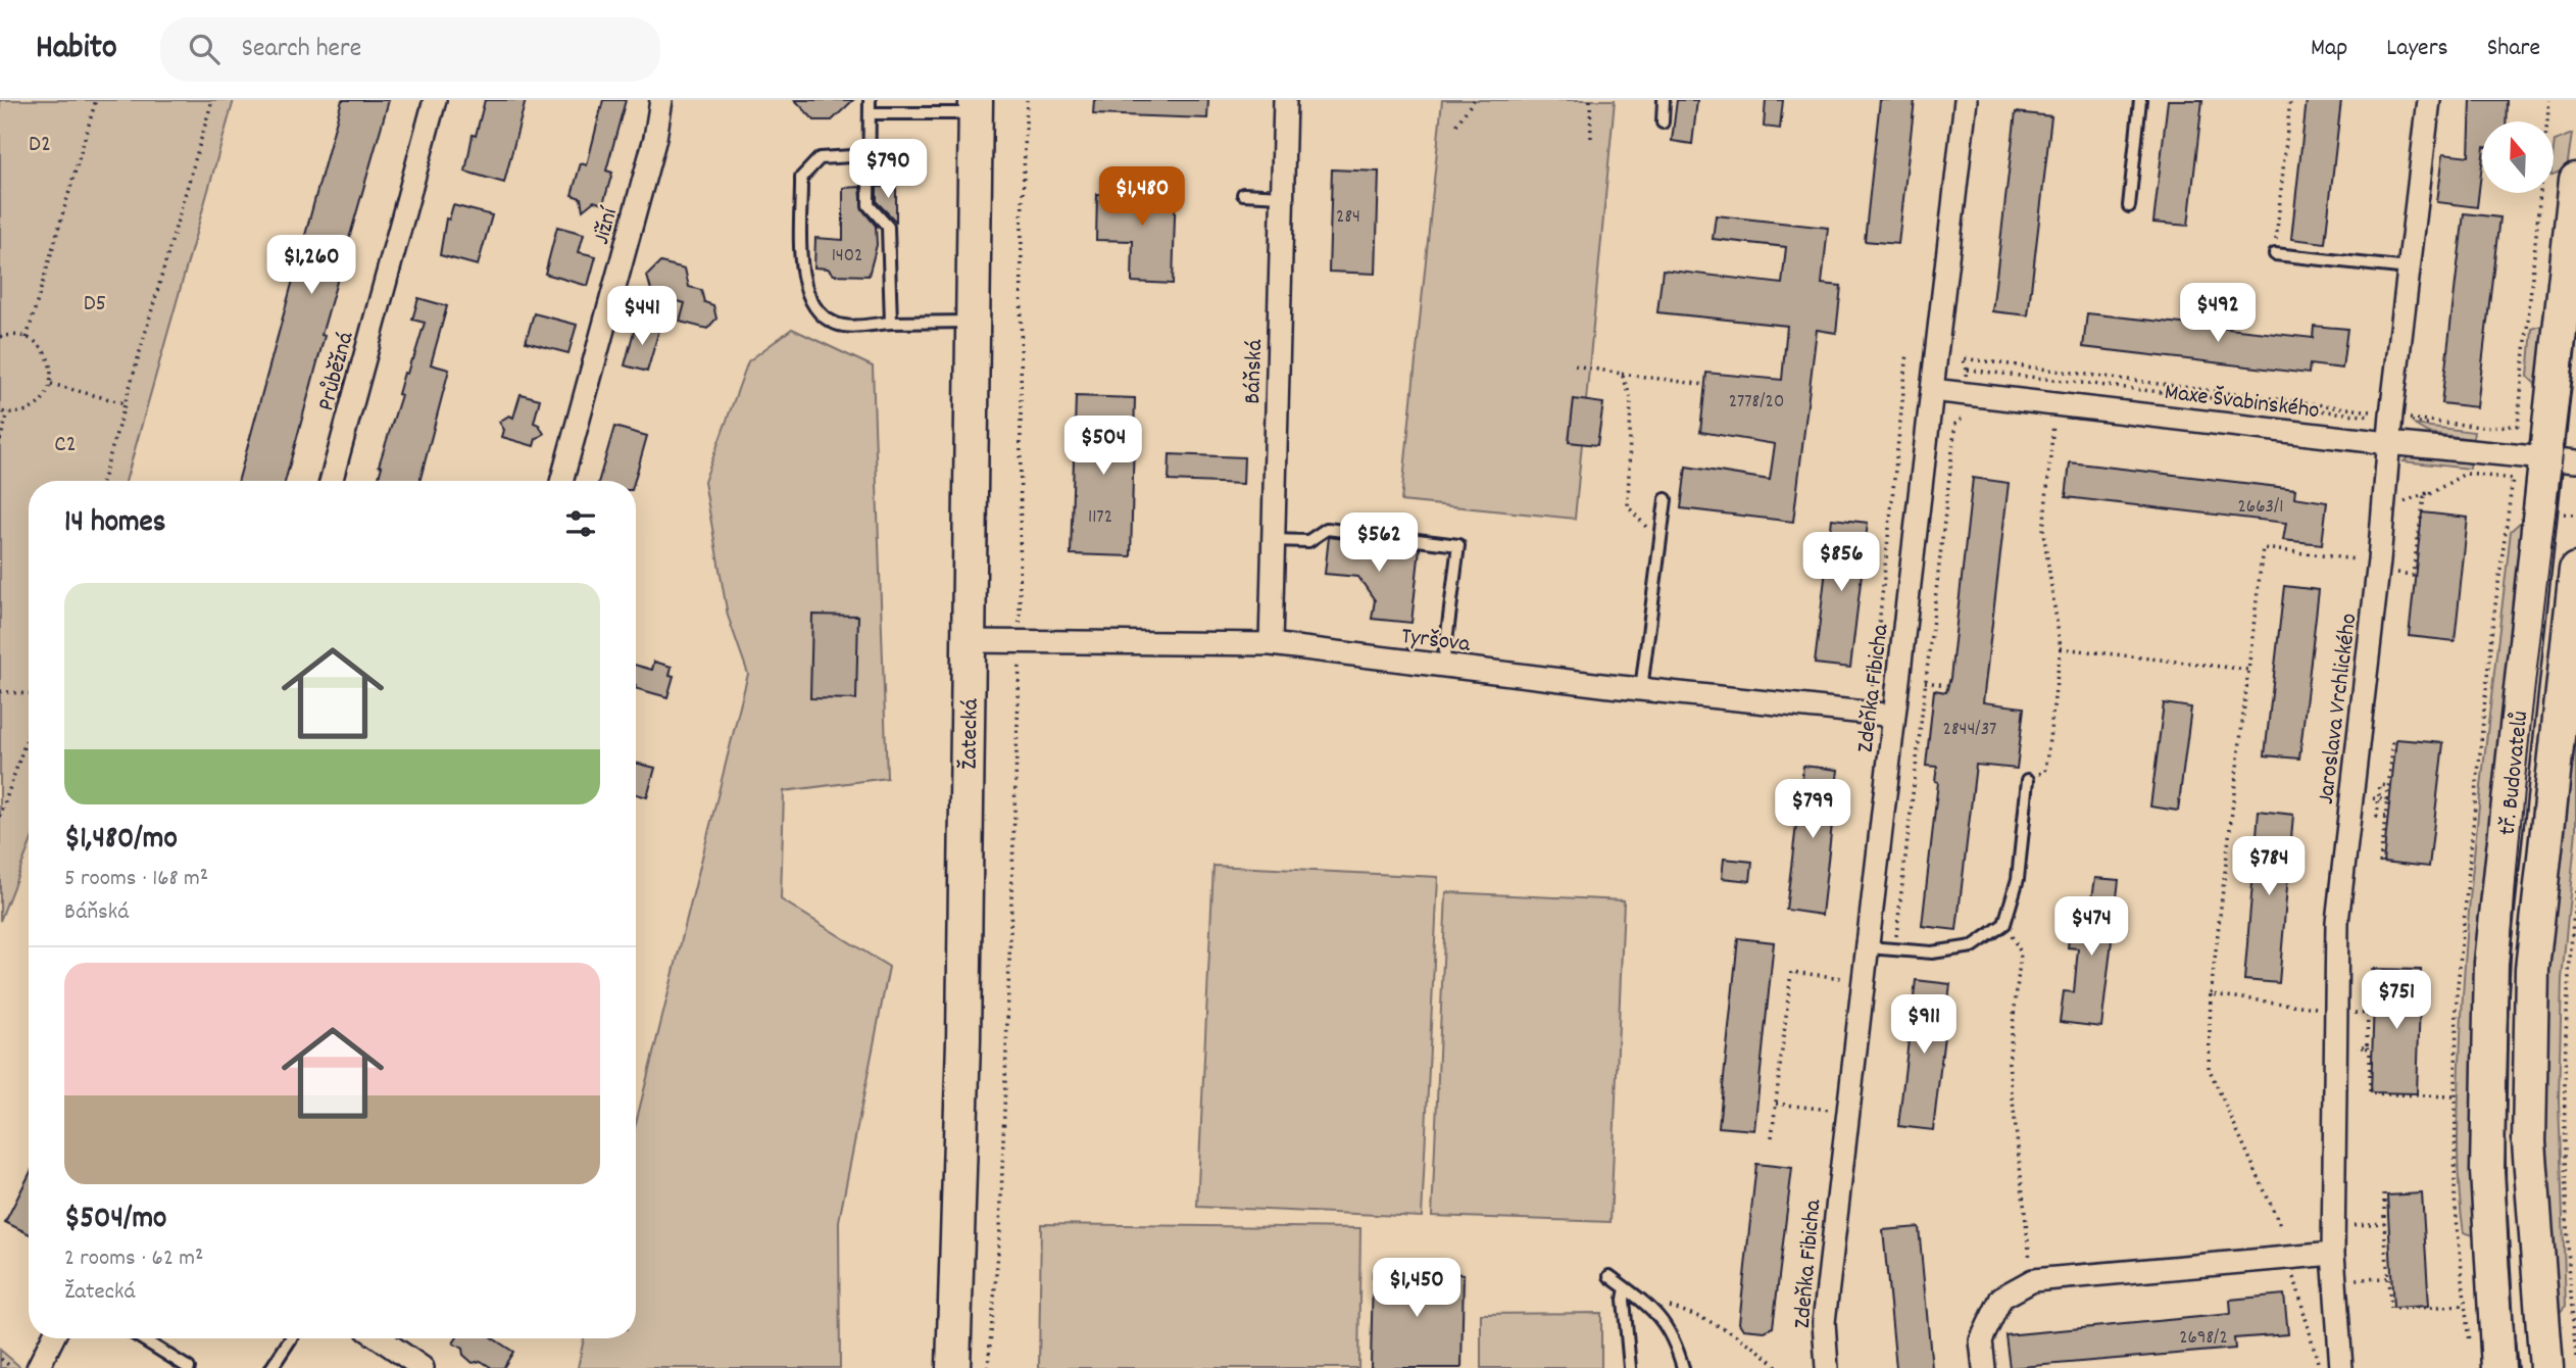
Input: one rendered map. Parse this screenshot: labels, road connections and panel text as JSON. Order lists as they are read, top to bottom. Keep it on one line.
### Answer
{"streets":{"street":["Jižní","Průběžná","Báňská","Maxe Švabinského","Tyršova","Zdeňka Fibicha","Jaroslava Vrchlického","Žatecká","tř. Budovatelů"]},"crossings":[["Báňská","Tyršova"],["Maxe Švabinského","Zdeňka Fibicha"],["Maxe Švabinského","Jaroslava Vrchlického"],["Maxe Švabinského","tř. Budovatelů"],["Tyršova","Zdeňka Fibicha"],["Tyršova","Žatecká"]],"parks":["D2","D5","C2"],"house_numbers":["284","1402","2778/20","2663/1","1172","2844/37","2698/2"],"north":"top","page":{"header":"Habito","search":"Search here","nav":["Map","Layers","Share"],"price":["$790","$1,480","$1,260","$492","$441","$504","$562","$856","$799","$784","$474","$751","$911","$1,450"],"heading":"14 homes","list":[{"name":"$1,480/mo","note":"5 rooms · 168 m² · Báňská"},{"name":"$504/mo","note":"2 rooms · 62 m² · Žatecká"}]}}
